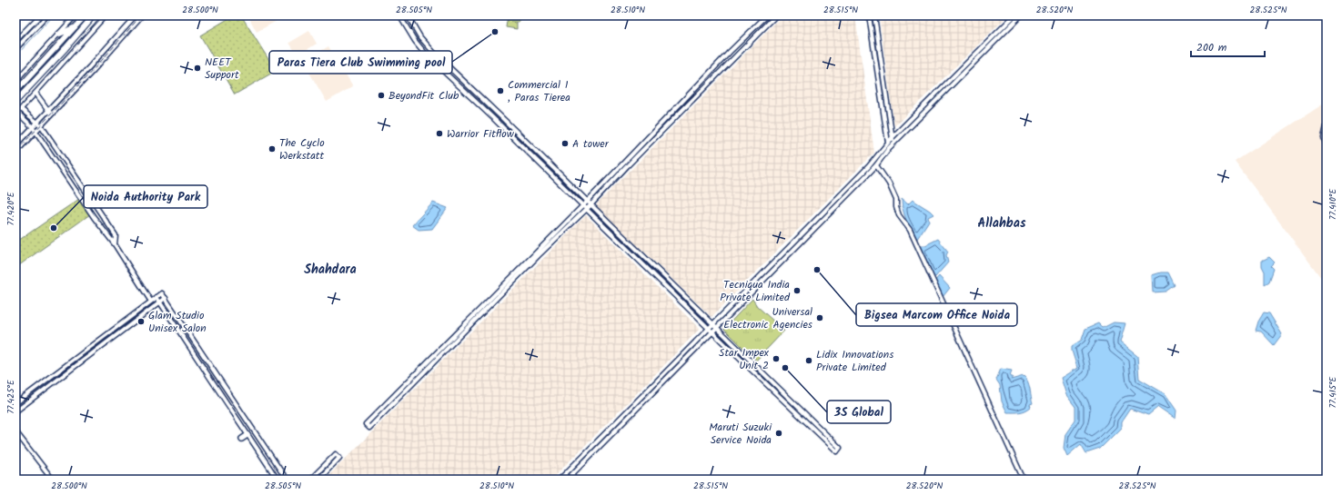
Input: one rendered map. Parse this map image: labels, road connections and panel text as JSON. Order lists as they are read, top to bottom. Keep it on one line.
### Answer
{"districts":["Allahbas","Shahdara"],"places":["Paras Tiera Club Swimming pool","NEET Support","Commercial 1 , Paras Tierea","BeyondFit Club","Warrior Fitflow","A tower","The Cyclo Werkstatt","Noida Authority Park","Bigsea Marcom Office Noida","Tecniqua India Private Limited","Universal Electronic Agencies","Glam Studio Unisex Salon","Star Impex Unit 2","Lidix Innovations Private Limited","3S Global","Maruti Suzuki Service Noida"],"scale_bar":"200 m","coordinates":["28.500°N","28.505°N","28.510°N","28.515°N","28.520°N","28.525°N","77.410°E","77.420°E","77.415°E","77.425°E"]}
